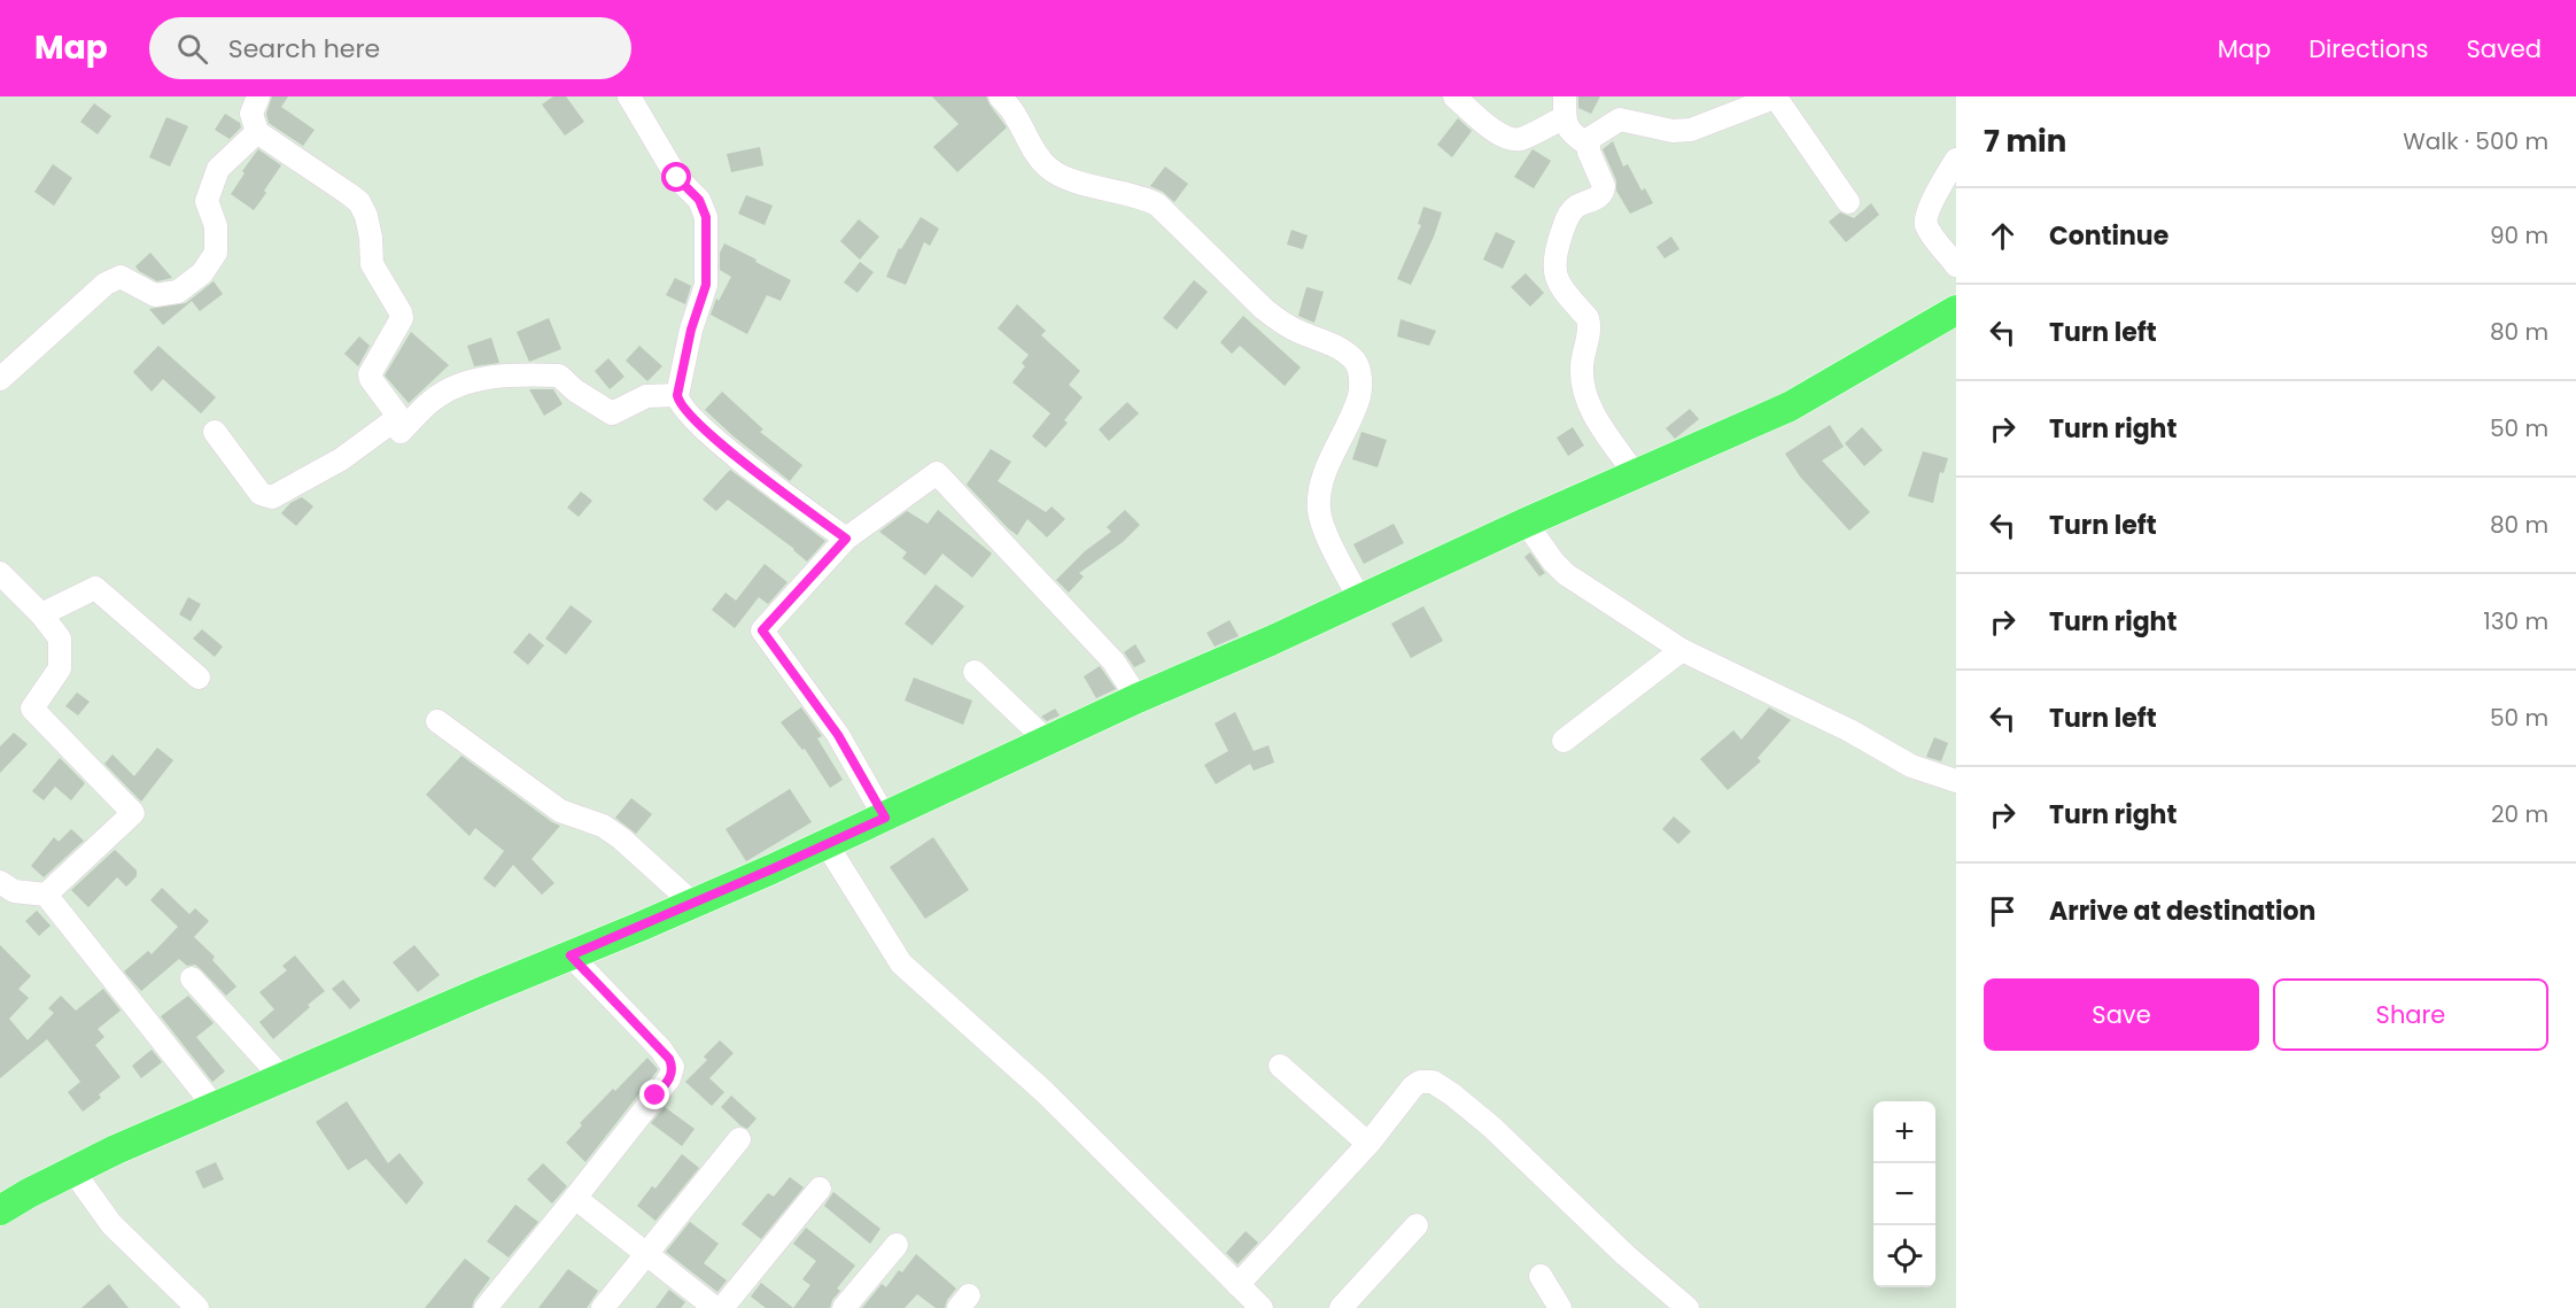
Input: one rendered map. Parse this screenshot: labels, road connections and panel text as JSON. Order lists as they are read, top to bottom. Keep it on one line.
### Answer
{"page":{"header":"Map","search":"Search here","nav":["Map","Directions","Saved"],"heading":["7 min","Walk · 500 m"],"list":[["Continue","90 m"],["Turn left","80 m"],["Turn right","50 m"],["Turn left","80 m"],["Turn right","130 m"],["Turn left","50 m"],["Turn right","20 m"],"Arrive at destination"],"buttons":["Save","Share"],"map_buttons":["+","−"]}}
